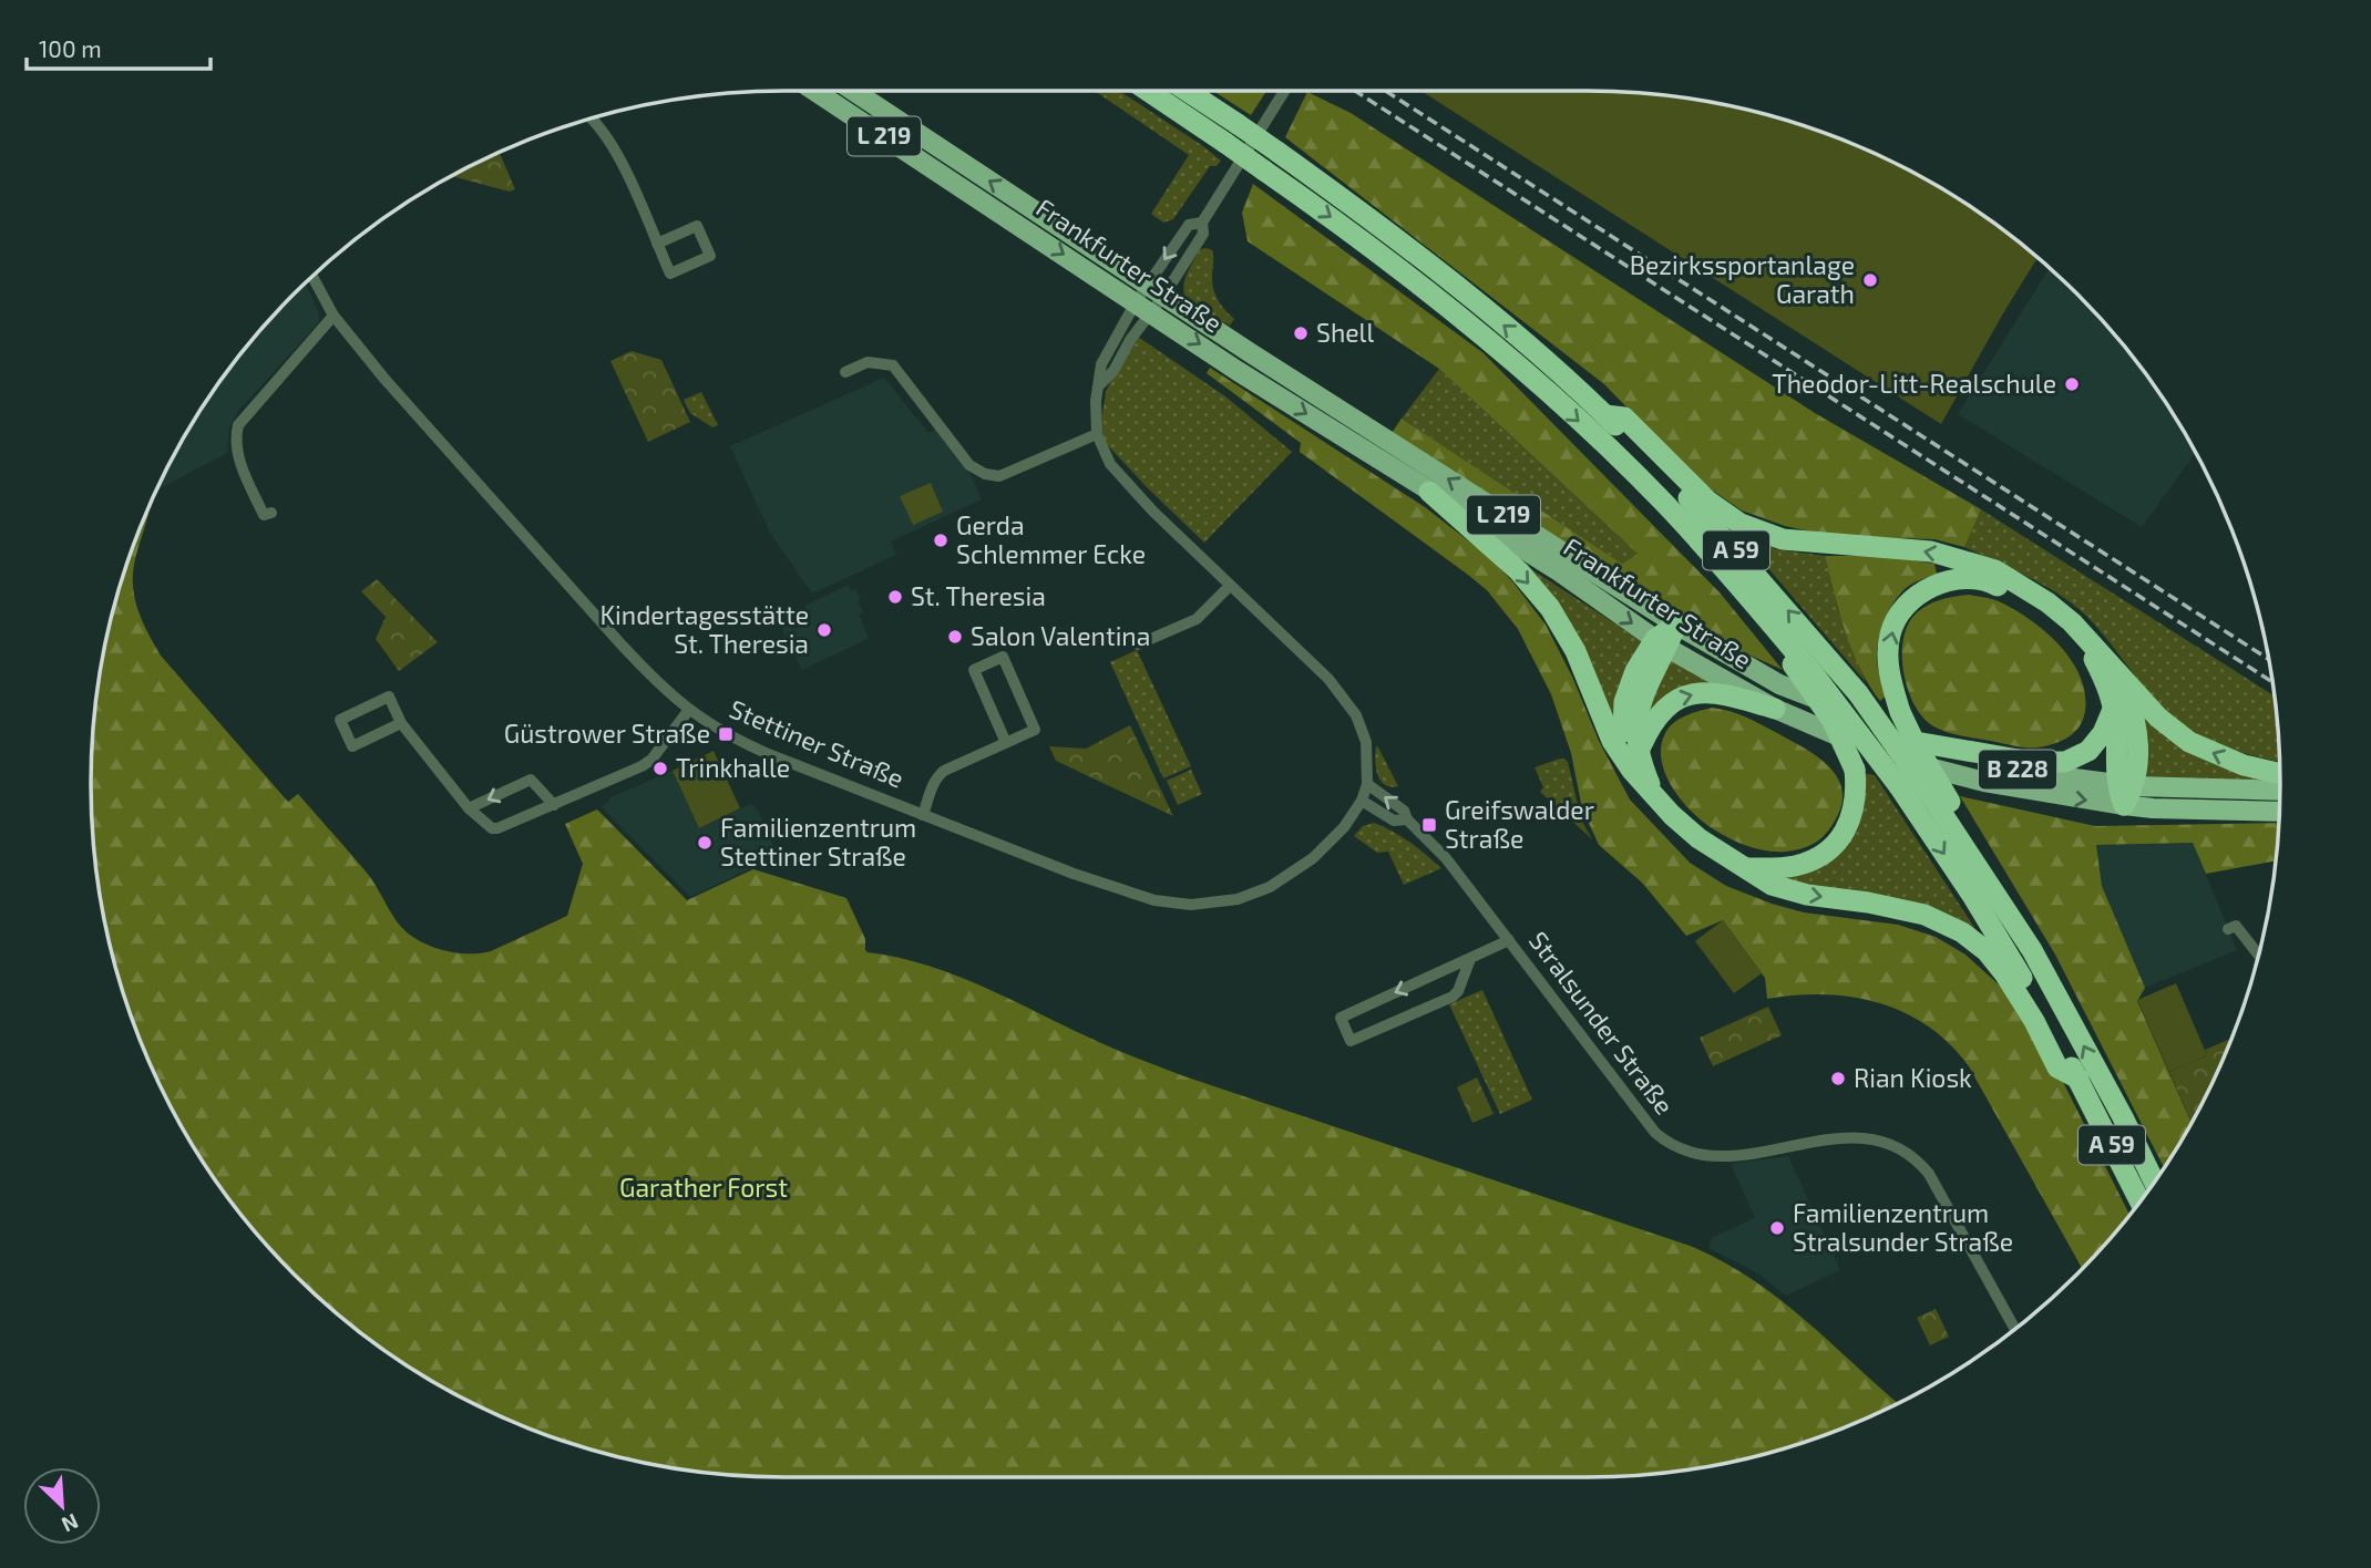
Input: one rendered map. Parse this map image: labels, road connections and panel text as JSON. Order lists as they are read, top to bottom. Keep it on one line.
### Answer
{"streets":{"highway":["Frankfurter Straße","A 59","B 228"],"main road":["L 219"],"street":["Stettiner Straße","Stralsunder Straße"]},"crossings":[["Stettiner Straße","Stralsunder Straße"]],"parks":["Garather Forst"],"places":{"other":["Bezirkssportanlage Garath","Shell","Theodor-Litt-Realschule","Gerda Schlemmer Ecke","St. Theresia","Kindertagesstätte St. Theresia","Salon Valentina","Trinkhalle","Familienzentrum Stettiner Straße","Rian Kiosk","Familienzentrum Stralsunder Straße"],"transit":["Güstrower Straße","Greifswalder Straße"]},"scale_bar":"100 m","north":"bottom right"}
